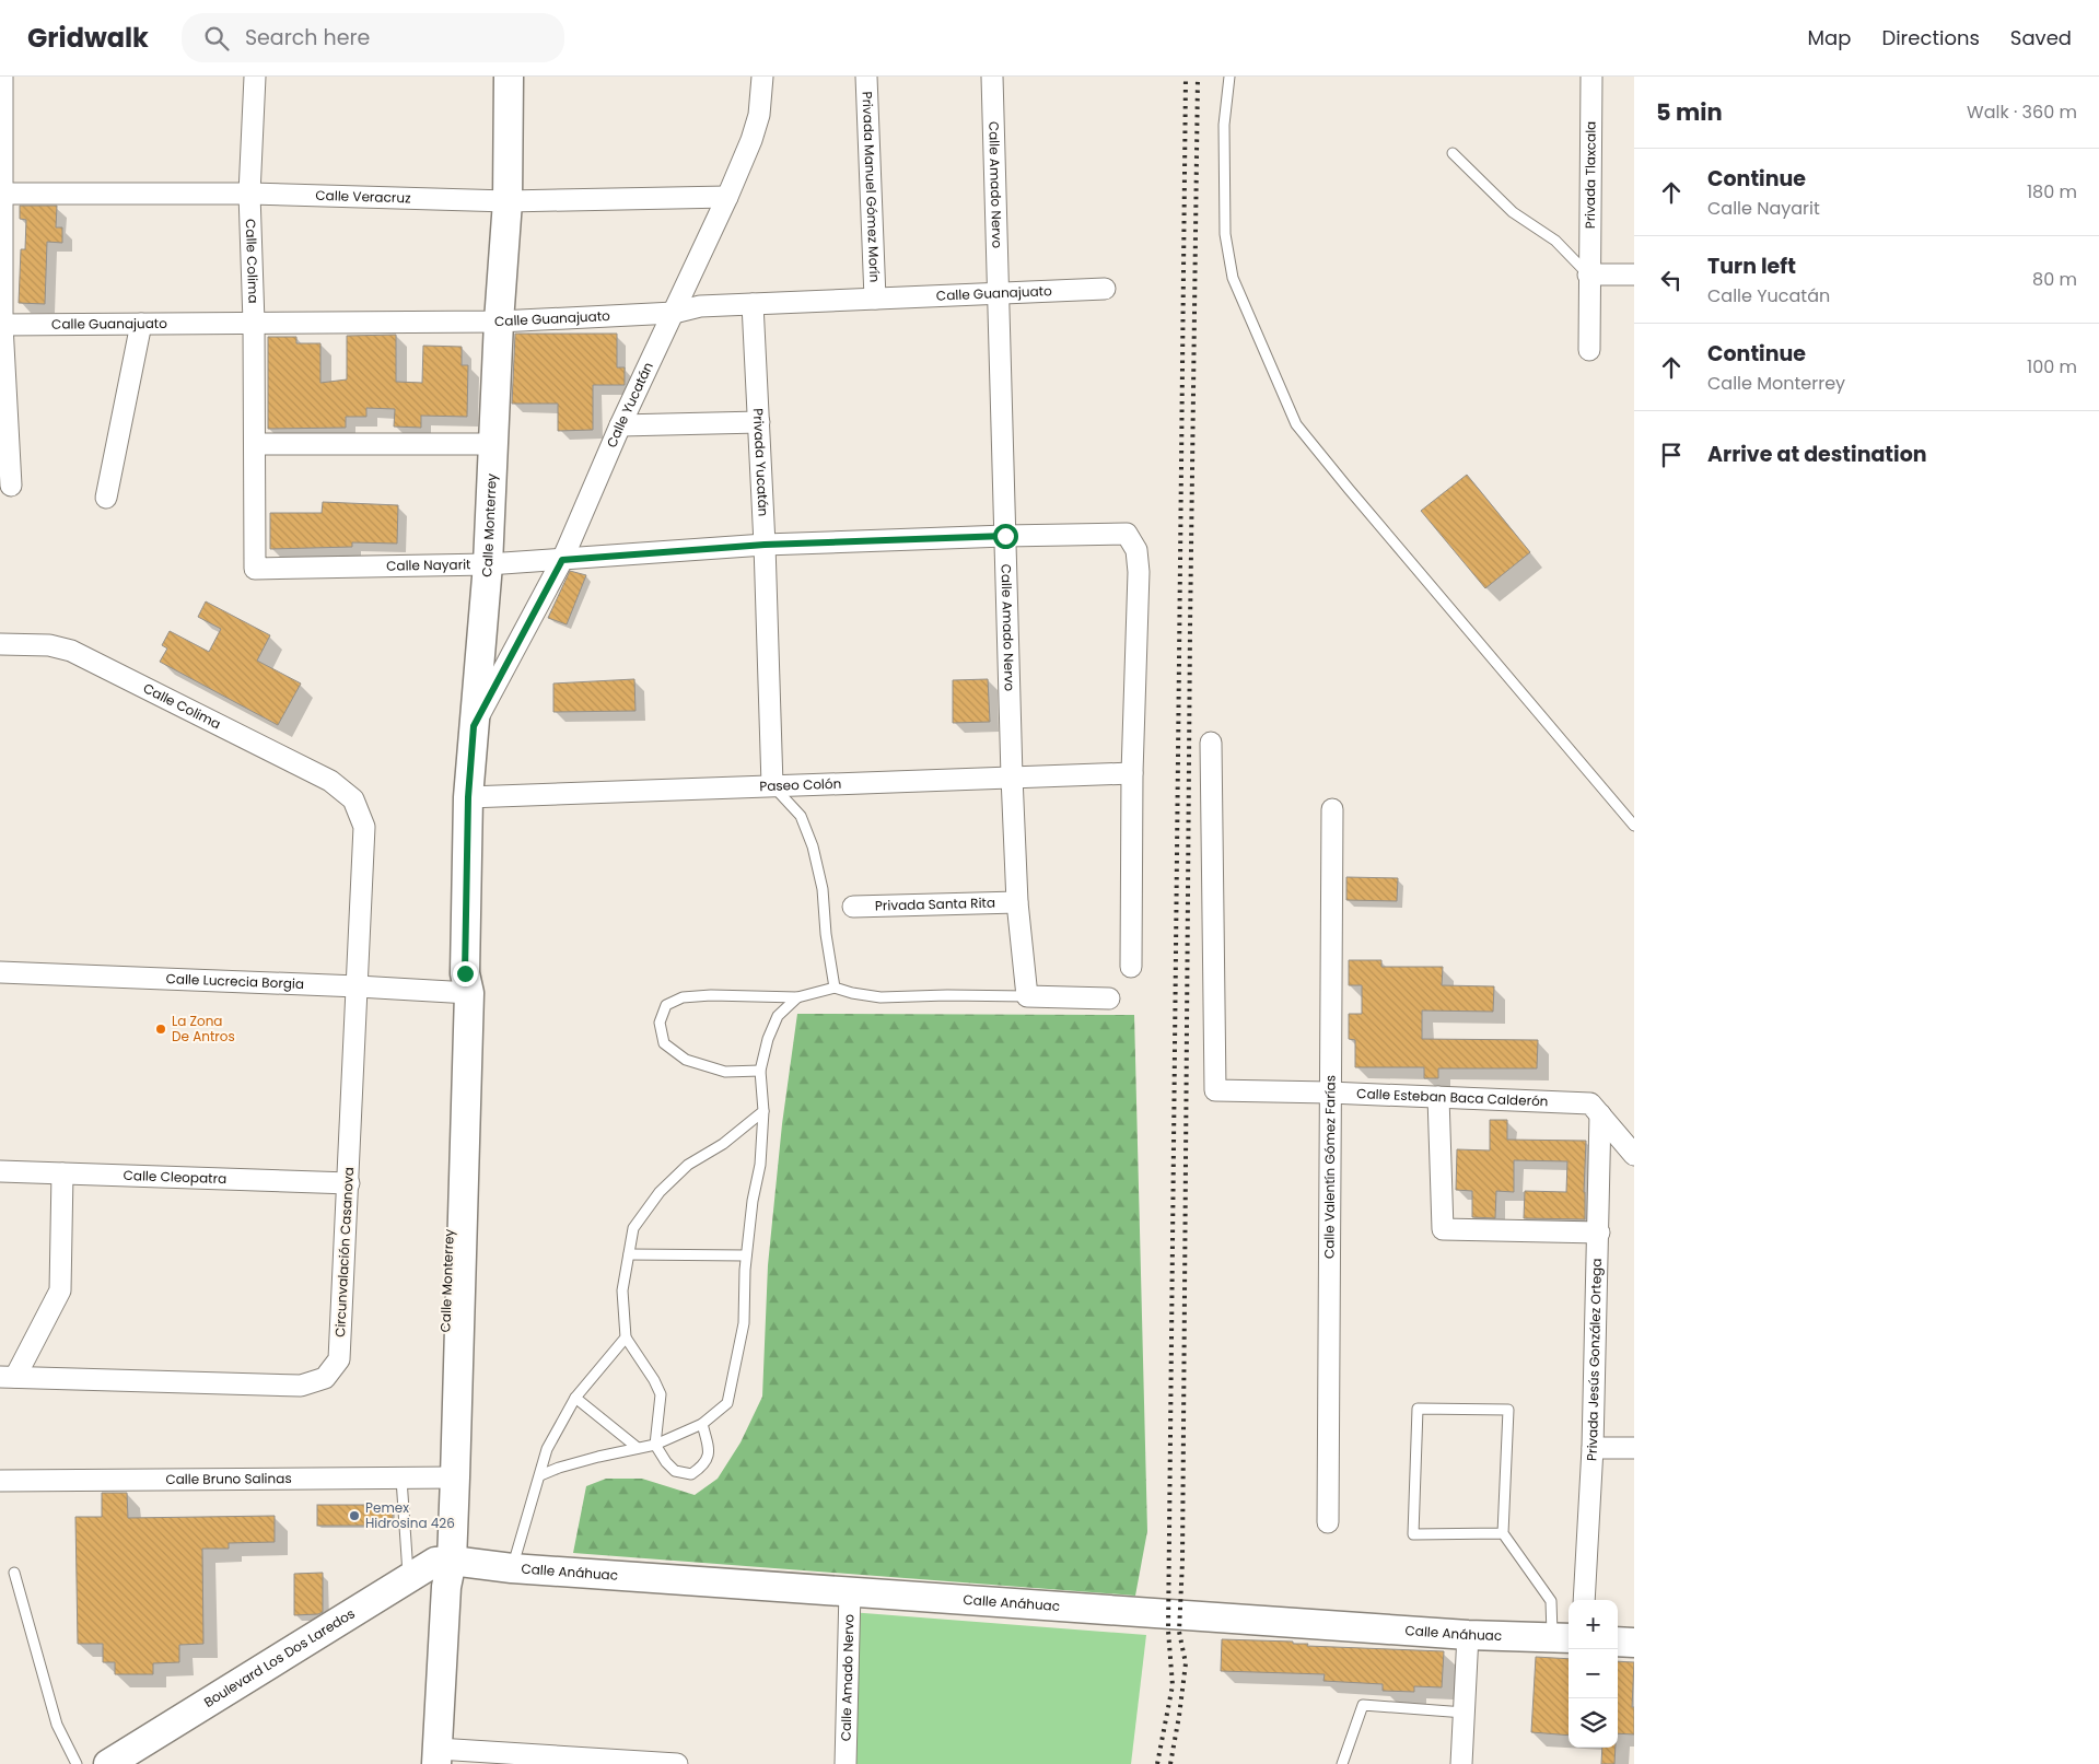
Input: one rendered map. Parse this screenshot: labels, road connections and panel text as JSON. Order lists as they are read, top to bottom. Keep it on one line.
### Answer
{"streets":{"street":["Privada Tlaxcala","Calle Amado Nervo","Privada Manuel Gómez Morín","Calle Veracruz","Calle Colima","Calle Guanajuato","Calle Yucatán","Privada Yucatán","Calle Monterrey","Calle Nayarit","Paseo Colón","Privada Santa Rita","Calle Lucrecia Borgia","Calle Esteban Baca Calderón","Calle Valentín Gómez Farías","Calle Cleopatra","Circunvalación Casanova","Privada Jesús González Ortega","Calle Bruno Salinas","Calle Anáhuac","Boulevard Los Dos Laredos"]},"crossings":[["Calle Amado Nervo","Calle Guanajuato"],["Calle Amado Nervo","Calle Nayarit"],["Calle Amado Nervo","Paseo Colón"],["Calle Amado Nervo","Privada Santa Rita"],["Calle Amado Nervo","Calle Anáhuac"],["Privada Manuel Gómez Morín","Calle Guanajuato"],["Calle Veracruz","Calle Colima"],["Calle Veracruz","Calle Yucatán"],["Calle Veracruz","Calle Monterrey"],["Calle Colima","Calle Guanajuato"],["Calle Colima","Calle Nayarit"],["Calle Colima","Circunvalación Casanova"],["Calle Guanajuato","Calle Yucatán"],["Calle Guanajuato","Privada Yucatán"],["Calle Guanajuato","Calle Monterrey"],["Calle Yucatán","Calle Monterrey"],["Calle Yucatán","Calle Nayarit"],["Privada Yucatán","Calle Nayarit"],["Privada Yucatán","Paseo Colón"],["Calle Monterrey","Calle Nayarit"],["Calle Monterrey","Paseo Colón"],["Calle Monterrey","Calle Lucrecia Borgia"],["Calle Monterrey","Calle Bruno Salinas"],["Calle Monterrey","Calle Anáhuac"],["Calle Monterrey","Boulevard Los Dos Laredos"],["Calle Nayarit","Paseo Colón"],["Calle Lucrecia Borgia","Circunvalación Casanova"],["Calle Esteban Baca Calderón","Calle Valentín Gómez Farías"],["Calle Esteban Baca Calderón","Privada Jesús González Ortega"],["Calle Cleopatra","Circunvalación Casanova"],["Calle Anáhuac","Boulevard Los Dos Laredos"]],"places":["La Zona De Antros","Pemex Hidrosina 426"],"page":{"header":"Gridwalk","search":"Search here","nav":["Map","Directions","Saved"],"heading":["5 min","Walk · 360 m"],"list":[["Continue","Calle Nayarit","180 m"],["Turn left","Calle Yucatán","80 m"],["Continue","Calle Monterrey","100 m"],"Arrive at destination"],"map_buttons":["+","−"]}}
